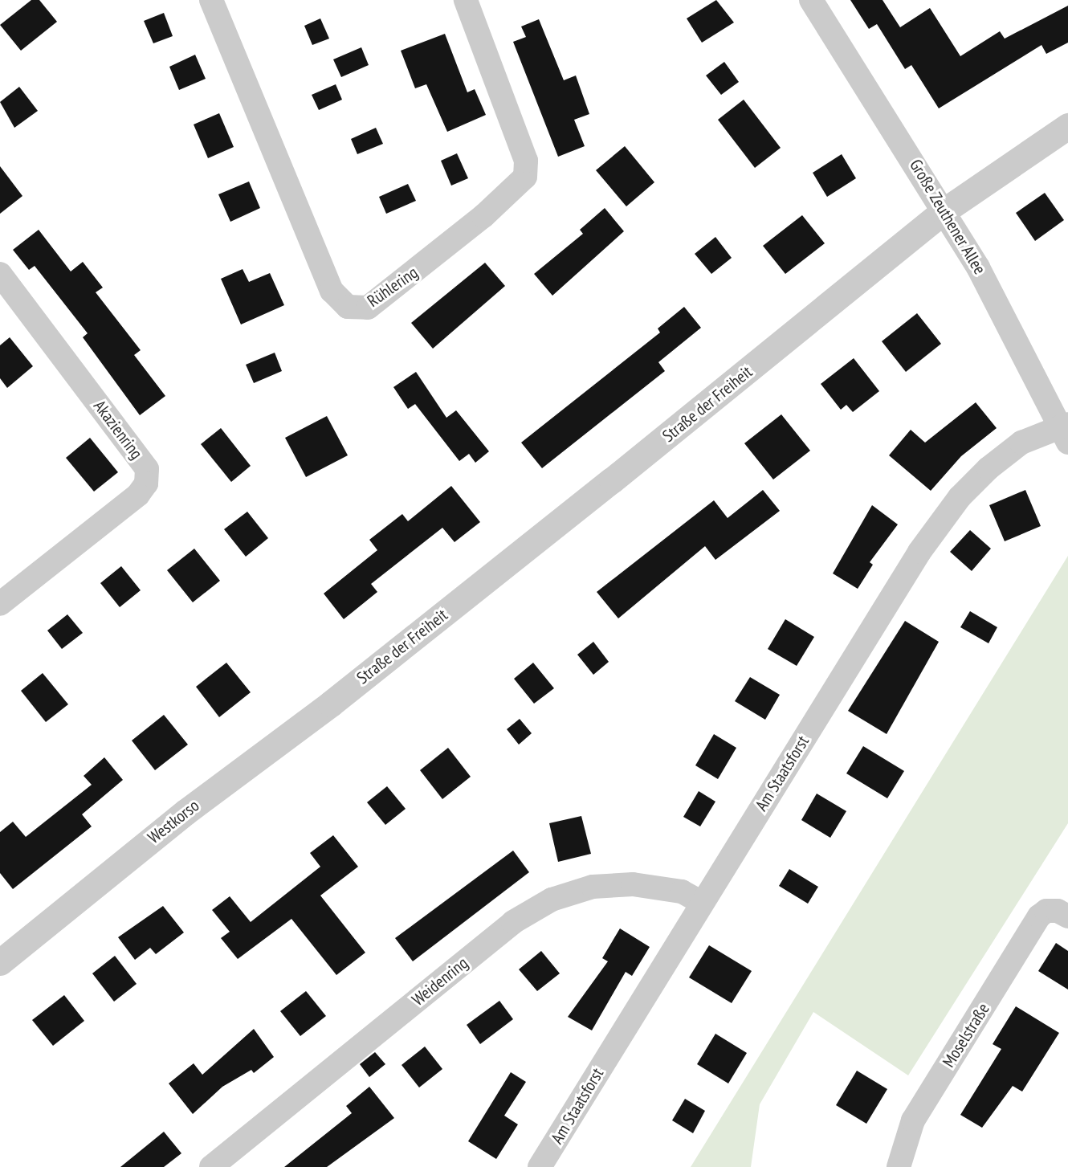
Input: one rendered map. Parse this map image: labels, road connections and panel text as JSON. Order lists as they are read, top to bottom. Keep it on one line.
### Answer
{"streets":{"street":["Große Zeuthener Allee","Rühlering","Straße der Freiheit","Akazienring","Am Staatsforst","Westkorso","Weidenring","Moselstraße"]},"crossings":[["Große Zeuthener Allee","Straße der Freiheit"],["Große Zeuthener Allee","Am Staatsforst"],["Straße der Freiheit","Westkorso"],["Am Staatsforst","Weidenring"]]}
